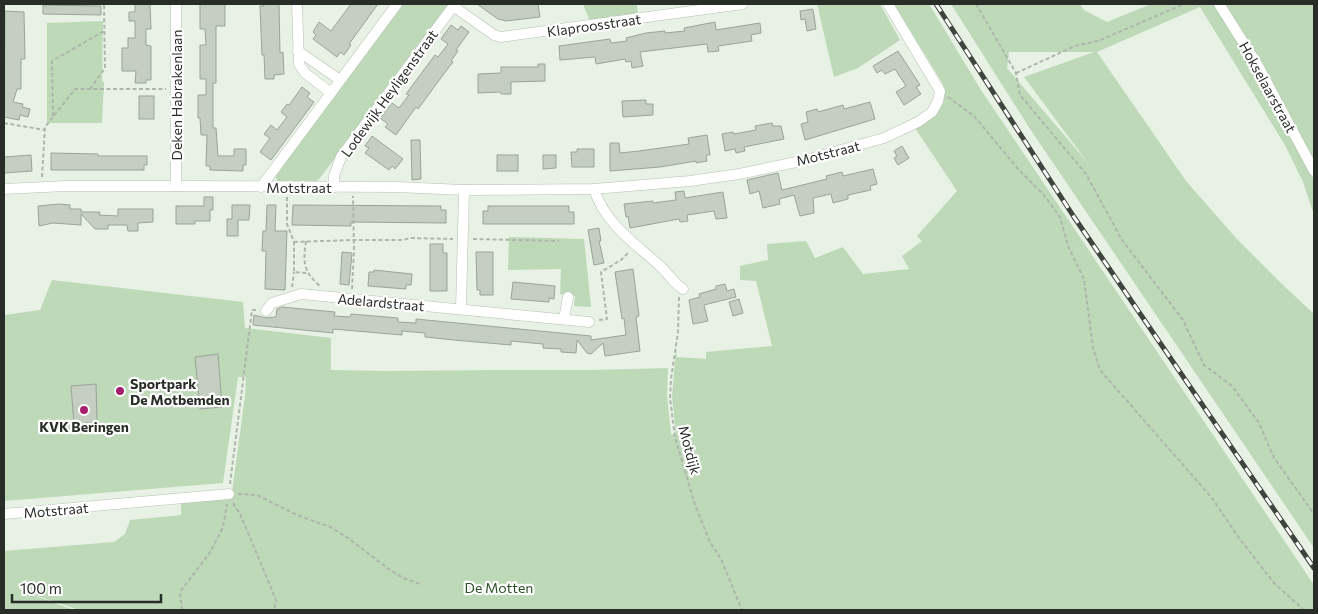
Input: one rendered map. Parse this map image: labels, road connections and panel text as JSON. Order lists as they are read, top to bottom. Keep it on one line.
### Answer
{"streets":{"street":["Klaproosstraat","Hokselaarstraat","Lodewijk Heyligenstraat","Deken Habrakenlaan","Motstraat","Adelardstraat"],"path":["Motdijk"]},"crossings":[["Klaproosstraat","Lodewijk Heyligenstraat"],["Lodewijk Heyligenstraat","Motstraat"],["Deken Habrakenlaan","Motstraat"]],"parks":["De Motten"],"places":["Sportpark De Motbemden","KVK Beringen"],"scale_bar":"100 m"}
